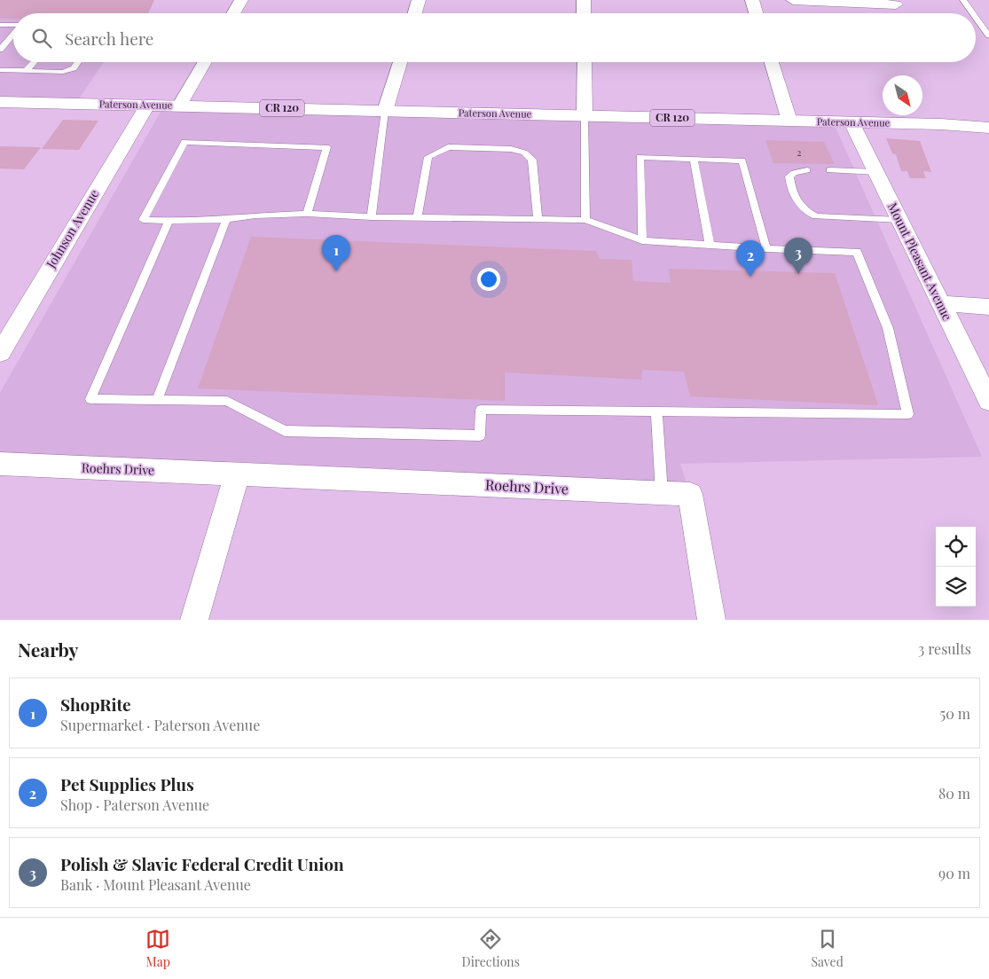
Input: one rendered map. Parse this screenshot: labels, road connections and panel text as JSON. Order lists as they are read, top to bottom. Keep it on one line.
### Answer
{"streets":{"main road":["Paterson Avenue","CR 120"],"street":["Johnson Avenue","Mount Pleasant Avenue","Roehrs Drive"]},"crossings":[["Paterson Avenue","Johnson Avenue"],["Paterson Avenue","Mount Pleasant Avenue"]],"house_numbers":["2"],"north":"bottom right","page":{"search":"Search here","pins":["1","3","2"],"heading":["Nearby","3 results"],"list":[{"mark":"1","name":"ShopRite","note":"Supermarket · Paterson Avenue","value":"50 m"},{"mark":"2","name":"Pet Supplies Plus","note":"Shop · Paterson Avenue","value":"80 m"},{"mark":"3","name":"Polish & Slavic Federal Credit Union","note":"Bank · Mount Pleasant Avenue","value":"90 m"}],"nav":["Map","Directions","Saved"]}}
